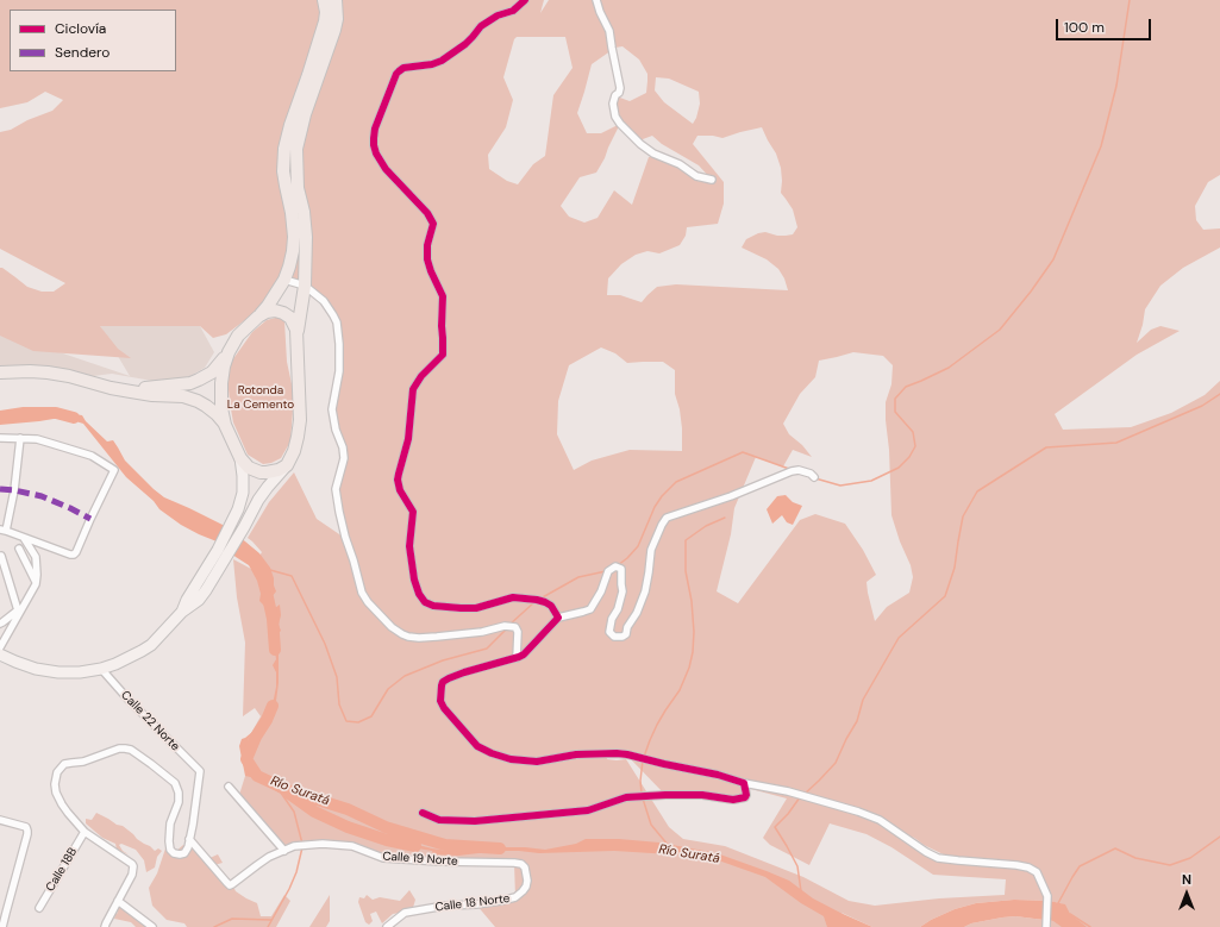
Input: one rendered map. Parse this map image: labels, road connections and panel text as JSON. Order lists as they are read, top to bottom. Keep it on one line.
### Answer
{"streets":{"street":["Calle 22 Norte","Calle 19 Norte","Calle 18B","Calle 18 Norte"]},"crossings":[["Calle 22 Norte","Calle 19 Norte"],["Calle 19 Norte","Calle 18 Norte"]],"water":["Río Suratá"],"parks":["Rotonda La Cemento"],"legend":["Ciclovía","Sendero"],"scale_bar":"100 m","north":"top"}
